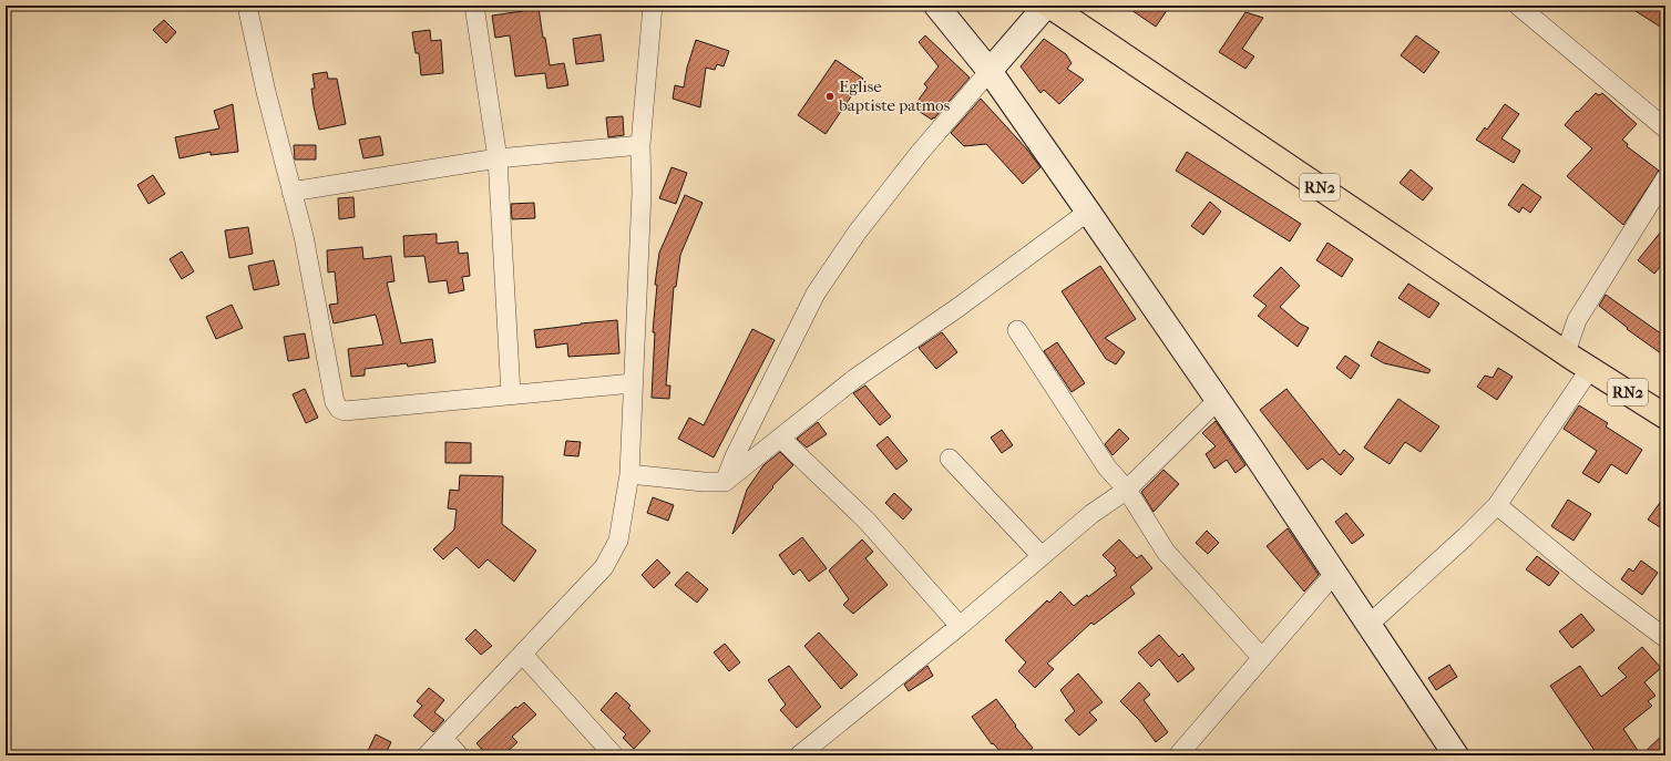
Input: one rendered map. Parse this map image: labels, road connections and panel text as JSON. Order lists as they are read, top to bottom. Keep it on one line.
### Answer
{"streets":{"highway":["RN2"]},"places":["Eglise baptiste patmos"]}
